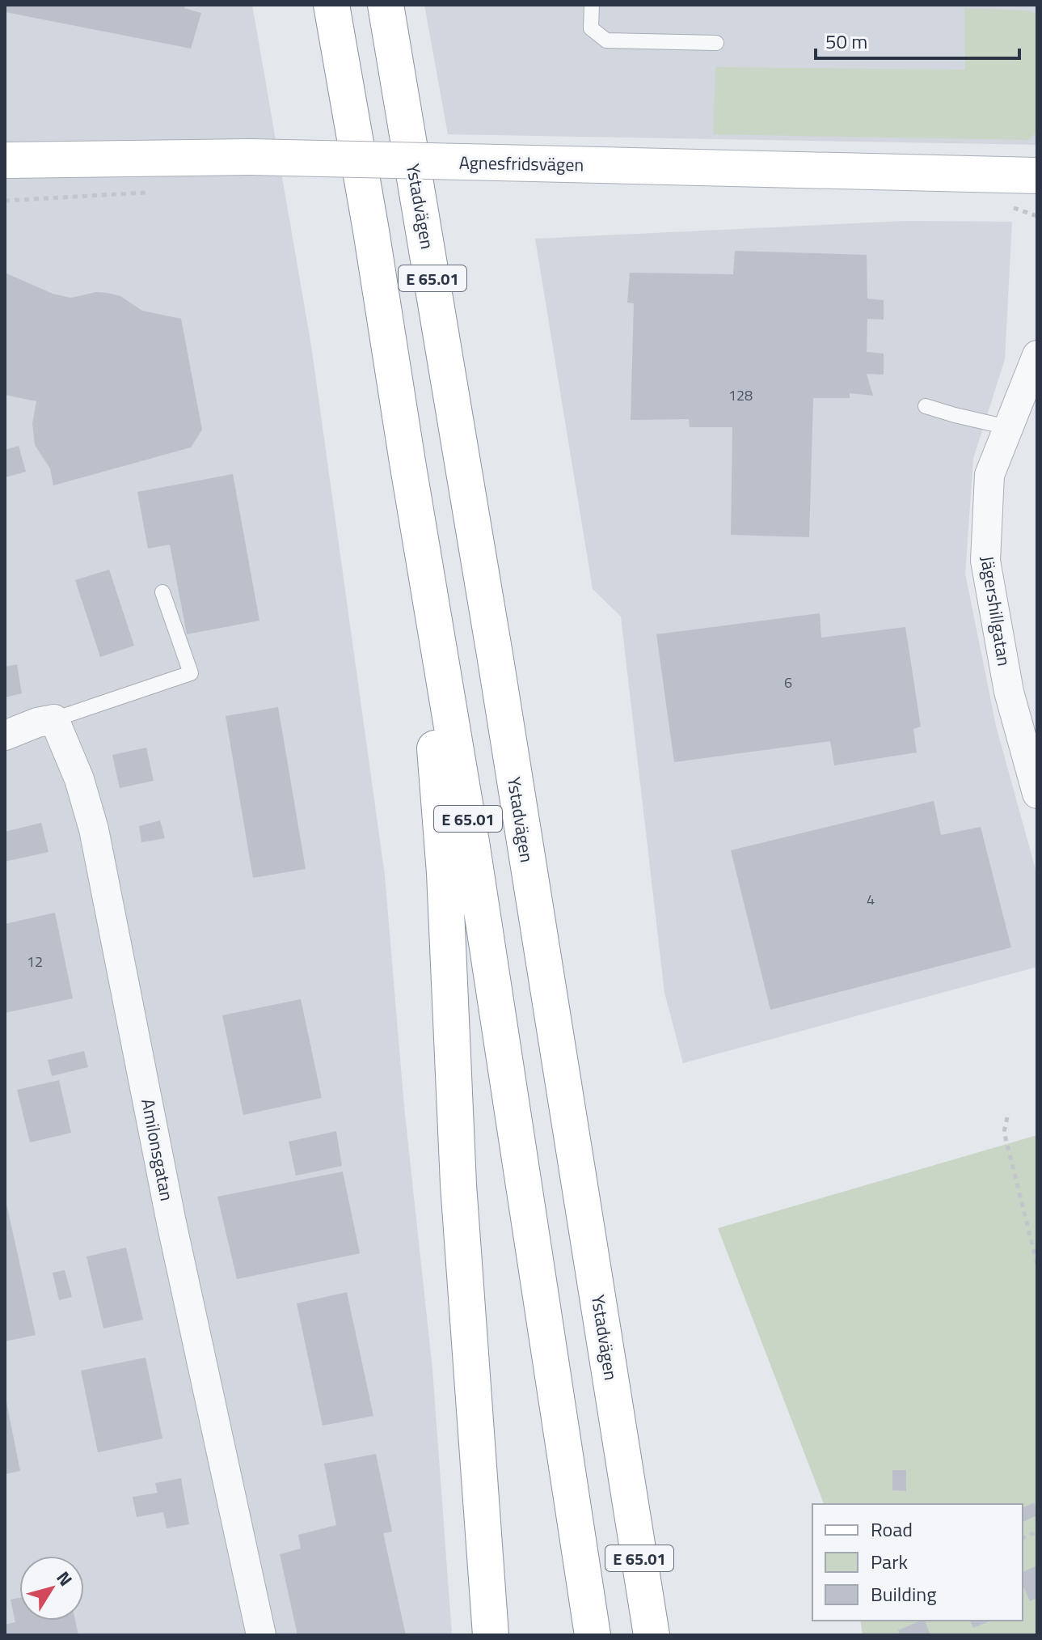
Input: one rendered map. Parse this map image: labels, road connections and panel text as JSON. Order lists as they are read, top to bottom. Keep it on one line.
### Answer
{"streets":{"main road":["Agnesfridsvägen","Ystadvägen","E 65.01"],"street":["Jägershillgatan","Amilonsgatan"]},"house_numbers":["128","6","4","12"],"legend":["Road","Park","Building"],"scale_bar":"50 m","north":"top right"}
